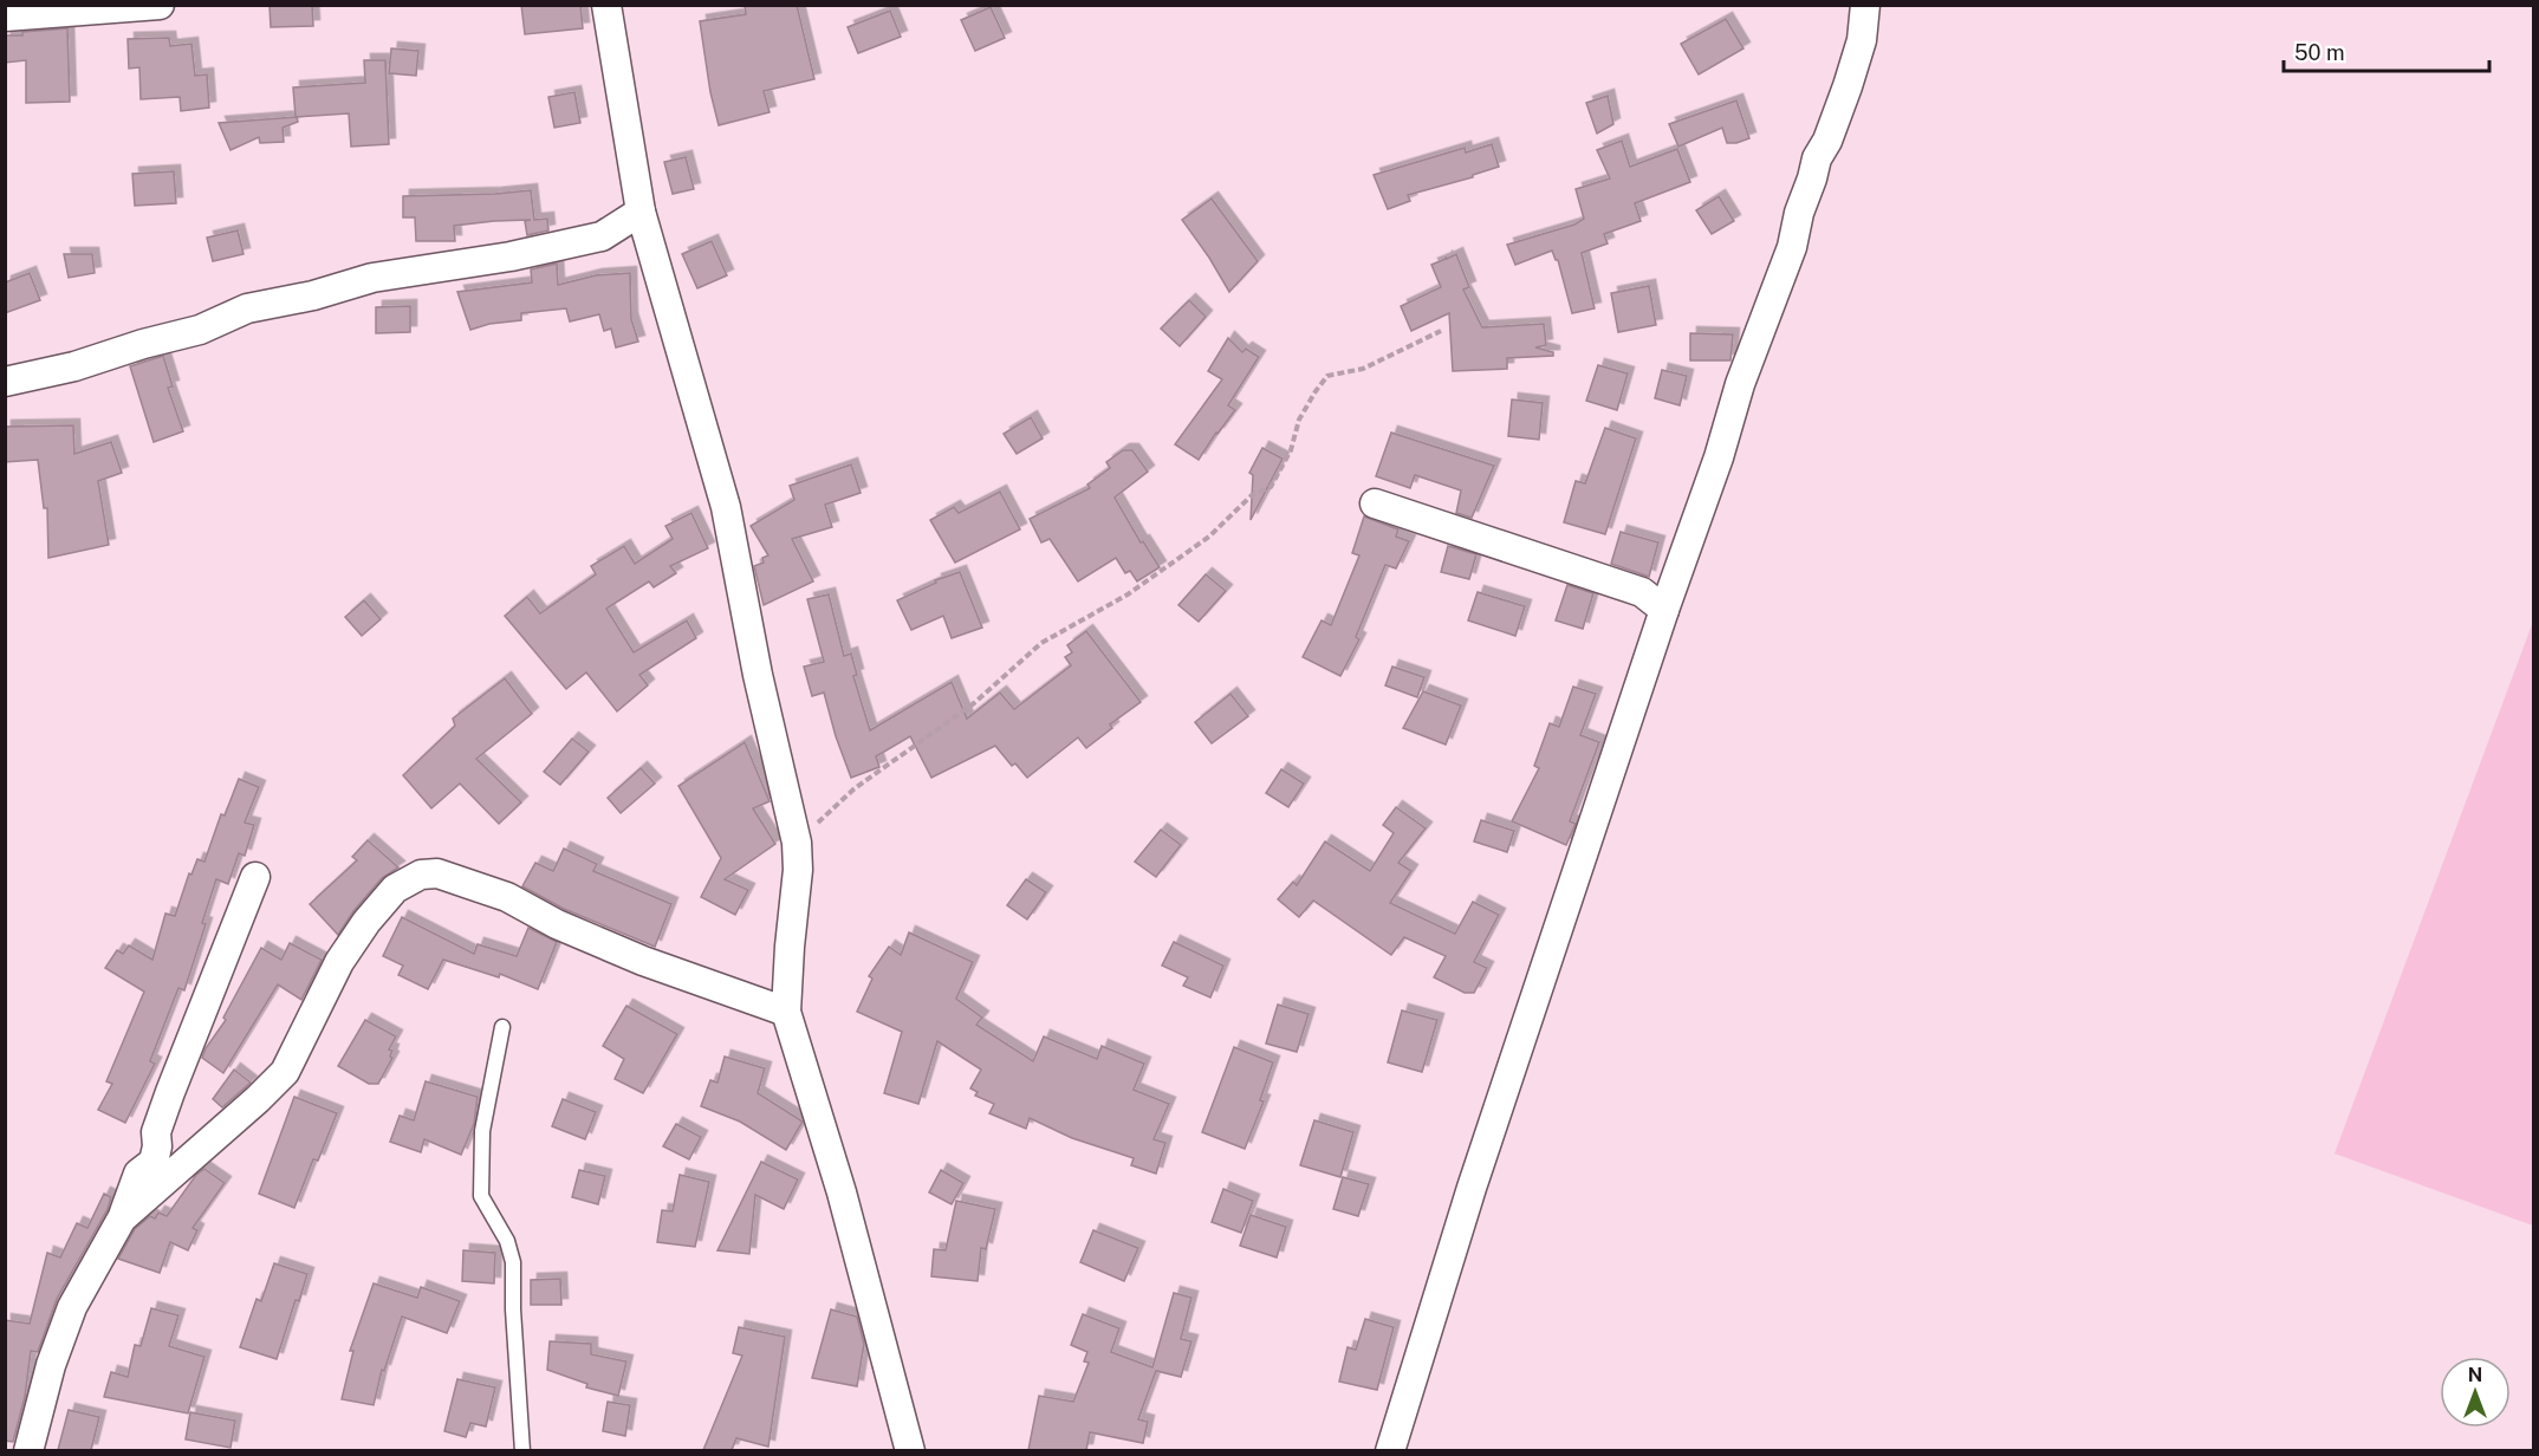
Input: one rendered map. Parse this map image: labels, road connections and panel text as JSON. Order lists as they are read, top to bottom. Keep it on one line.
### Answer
{"scale_bar":"50 m","north":"top"}
